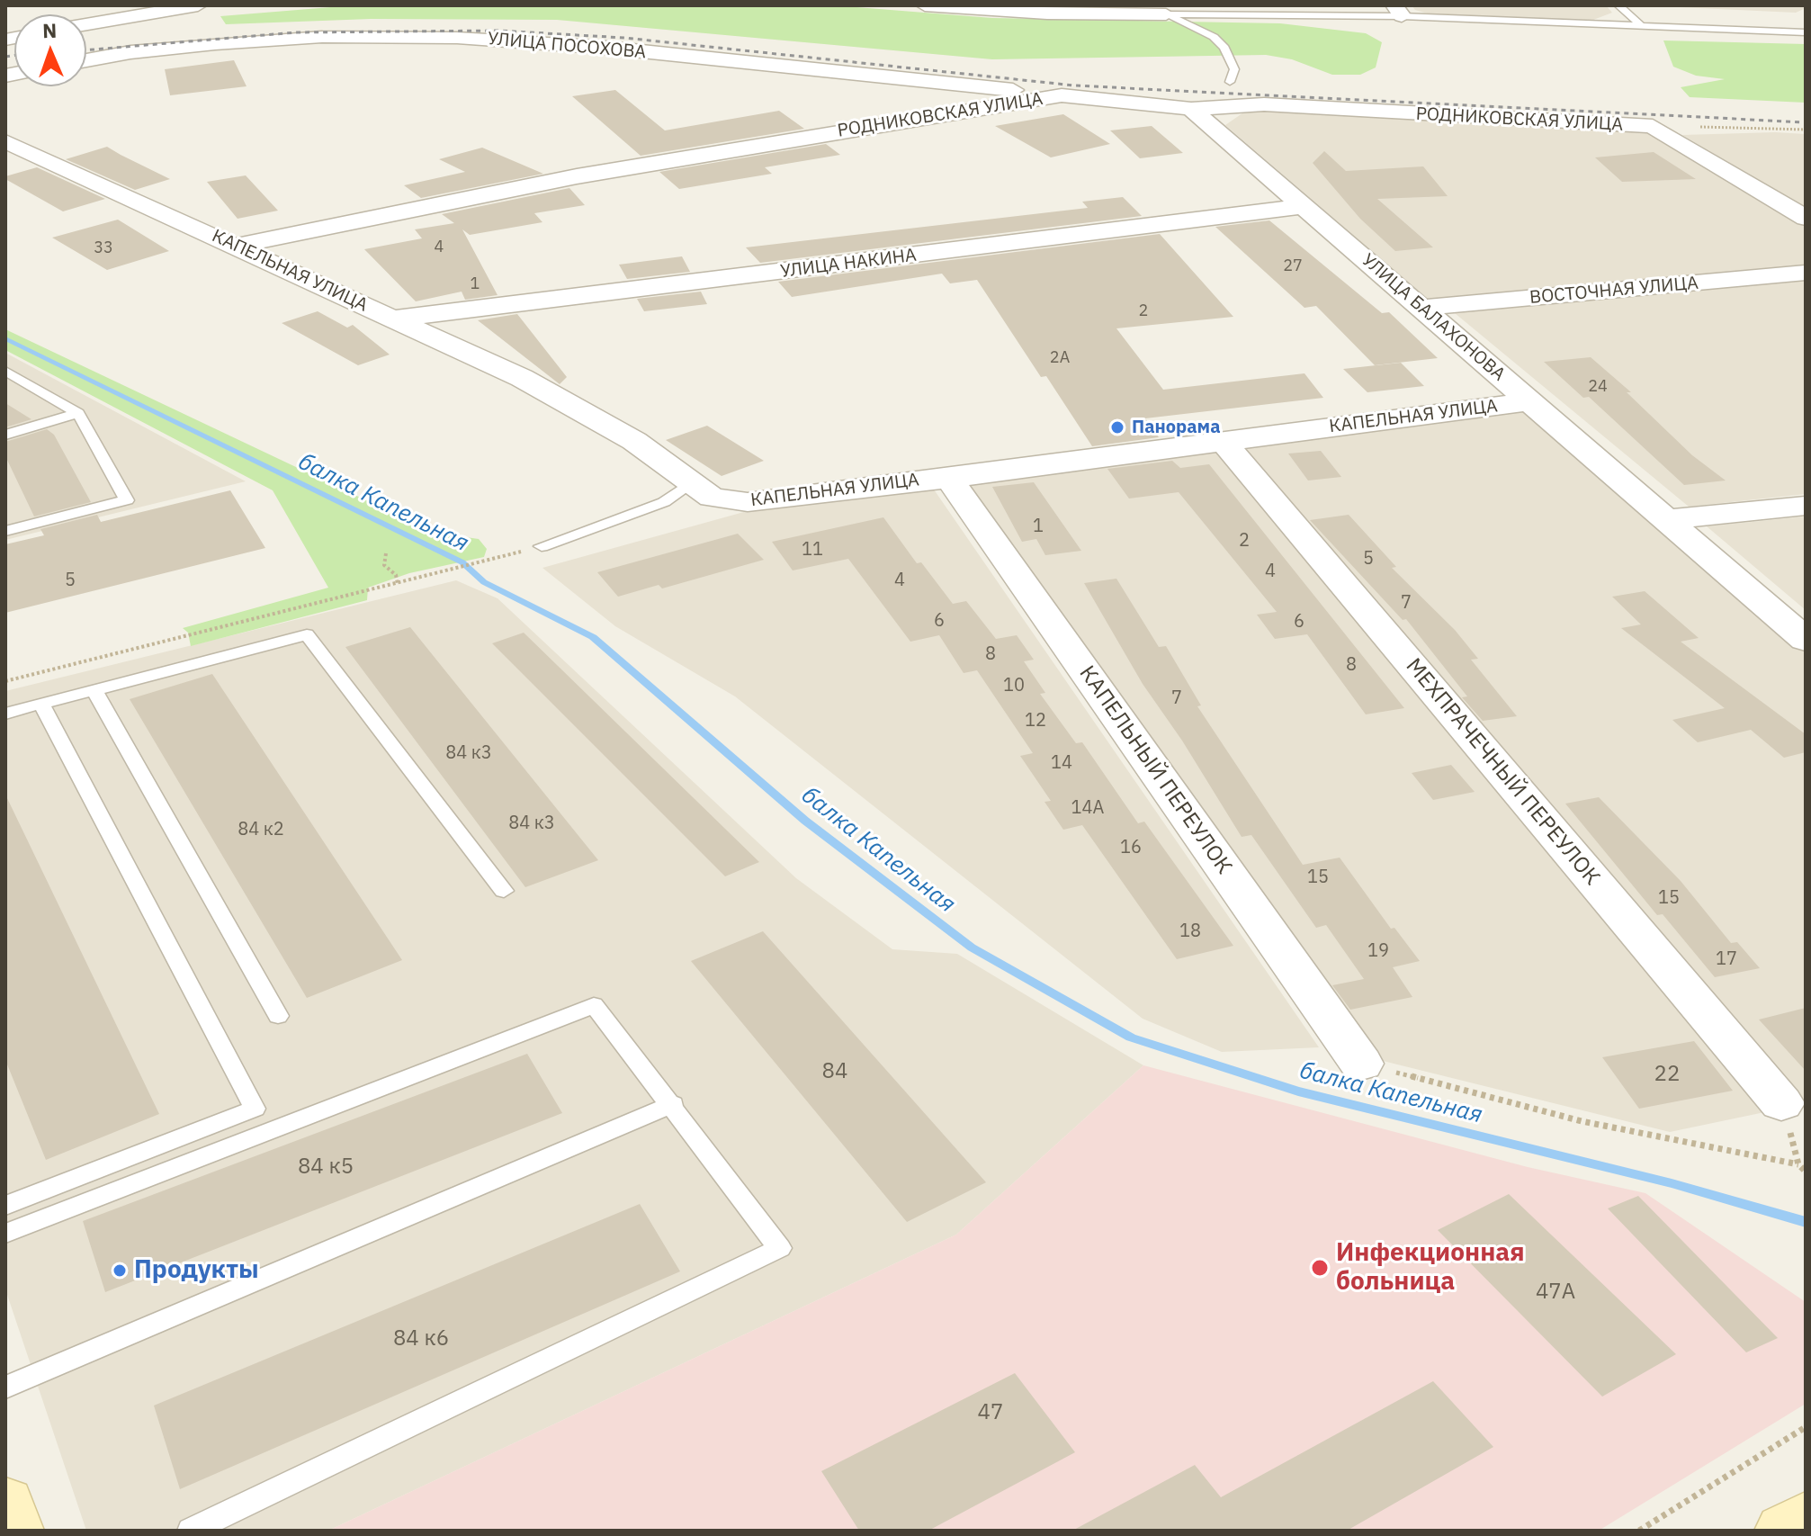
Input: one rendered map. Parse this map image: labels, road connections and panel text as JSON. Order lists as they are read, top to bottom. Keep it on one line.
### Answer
{"streets":{"street":["УЛИЦА ПОСОХОВА","РОДНИКОВСКАЯ УЛИЦА","УЛИЦА НАКИНА","КАПЕЛЬНАЯ УЛИЦА","ВОСТОЧНАЯ УЛИЦА","УЛИЦА БАЛАХОНОВА","КАПЕЛЬНЫЙ ПЕРЕУЛОК","МЕХПРАЧЕЧНЫЙ ПЕРЕУЛОК"]},"crossings":[["УЛИЦА ПОСОХОВА","РОДНИКОВСКАЯ УЛИЦА"],["РОДНИКОВСКАЯ УЛИЦА","КАПЕЛЬНАЯ УЛИЦА"],["РОДНИКОВСКАЯ УЛИЦА","УЛИЦА БАЛАХОНОВА"],["УЛИЦА НАКИНА","КАПЕЛЬНАЯ УЛИЦА"],["УЛИЦА НАКИНА","УЛИЦА БАЛАХОНОВА"],["КАПЕЛЬНАЯ УЛИЦА","УЛИЦА БАЛАХОНОВА"],["КАПЕЛЬНАЯ УЛИЦА","КАПЕЛЬНЫЙ ПЕРЕУЛОК"],["КАПЕЛЬНАЯ УЛИЦА","МЕХПРАЧЕЧНЫЙ ПЕРЕУЛОК"],["ВОСТОЧНАЯ УЛИЦА","УЛИЦА БАЛАХОНОВА"]],"water":["балка Капельная"],"places":["Панорама","Инфекционная больница","Продукты"],"house_numbers":["4","33","27","1","2","2А","24","1","2","11","5","4","5","4","7","6","6","8","8","10","7","12","84 к3","14","14А","84 к3","84 к2","16","15","15","18","19","17","84","22","84 к5","47А","84 к6","47"],"north":"top"}
